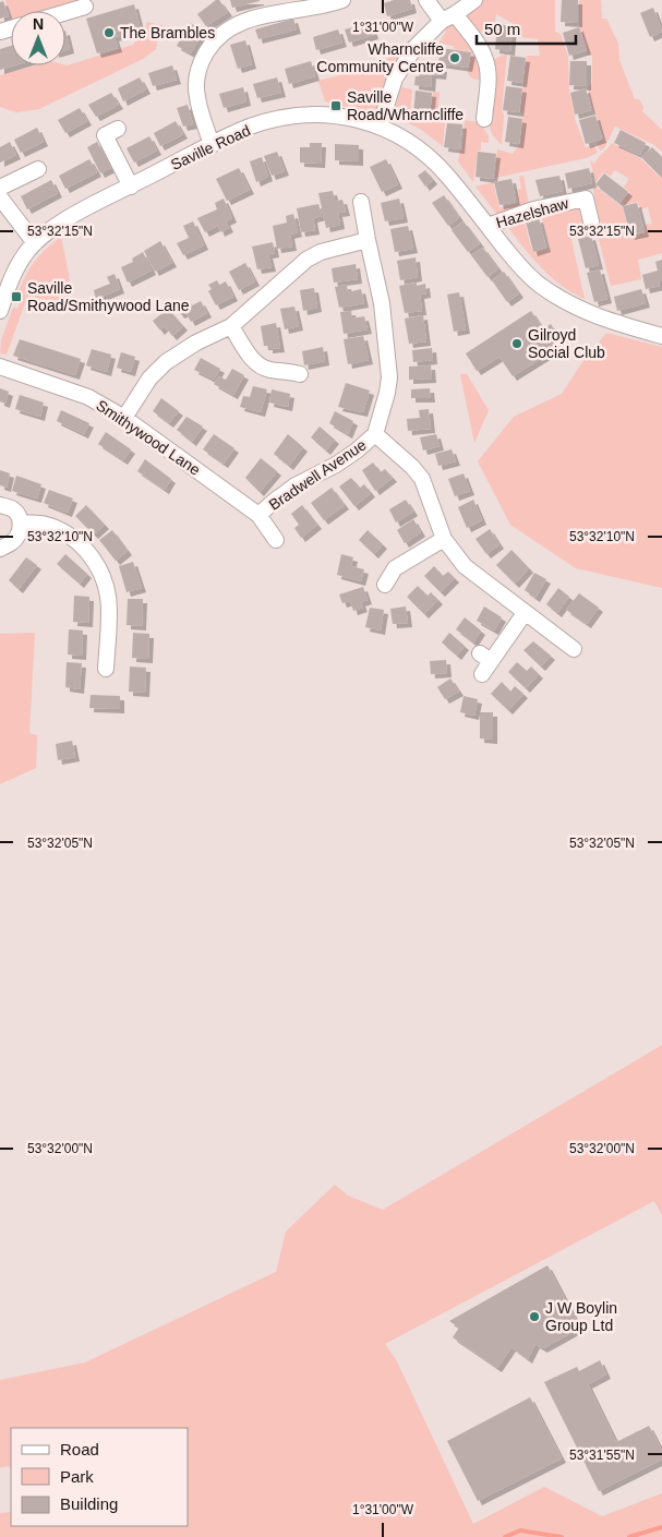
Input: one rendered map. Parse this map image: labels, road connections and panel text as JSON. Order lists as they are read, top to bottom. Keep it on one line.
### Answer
{"streets":{"street":["Saville Road","Hazelshaw","Smithywood Lane","Bradwell Avenue"]},"crossings":[["Saville Road","Hazelshaw"],["Smithywood Lane","Bradwell Avenue"]],"places":{"other":["The Brambles","Wharncliffe Community Centre","Gilroyd Social Club","J W Boylin Group Ltd"],"transit":["Saville Road/Wharncliffe","Saville Road/Smithywood Lane"]},"legend":["Road","Park","Building"],"scale_bar":"50 m","north":"top","coordinates":["1°31'00\"W","53°32'15\"N","53°32'10\"N","53°32'05\"N","53°32'00\"N","53°31'55\"N"]}
